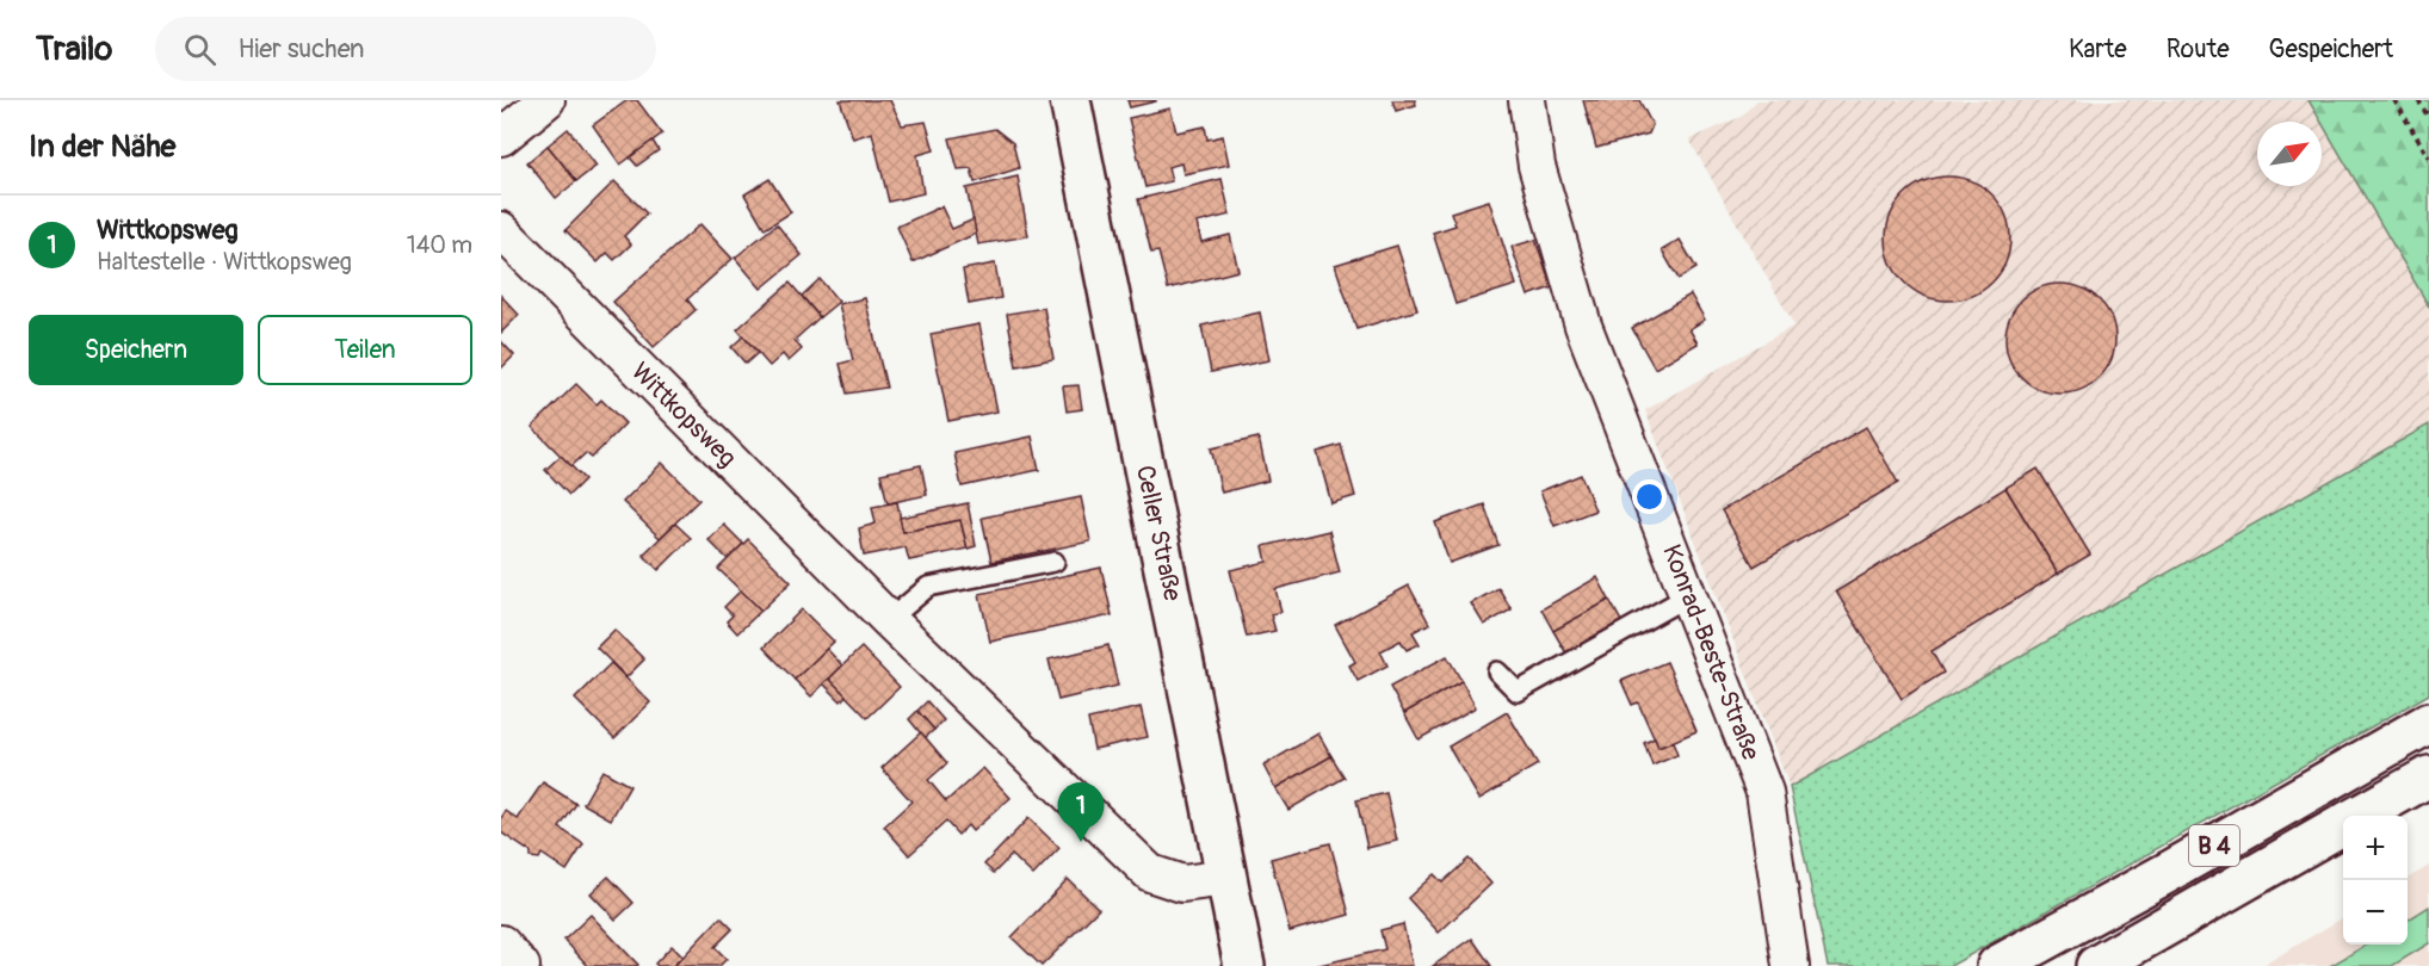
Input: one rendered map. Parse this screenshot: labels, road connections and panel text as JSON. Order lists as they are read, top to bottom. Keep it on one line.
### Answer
{"streets":{"main road":["Celler Straße","B 4"],"street":["Wittkopsweg","Konrad-Beste-Straße"]},"crossings":[["Wittkopsweg","Celler Straße"]],"north":"top right","page":{"header":"Trailo","search":"Hier suchen","nav":["Karte","Route","Gespeichert"],"heading":"In der Nähe","list":[{"mark":"1","name":"Wittkopsweg","note":"Haltestelle · Wittkopsweg","value":"140 m"}],"buttons":["Speichern","Teilen"],"pins":"1","map_buttons":["+","−"]}}
